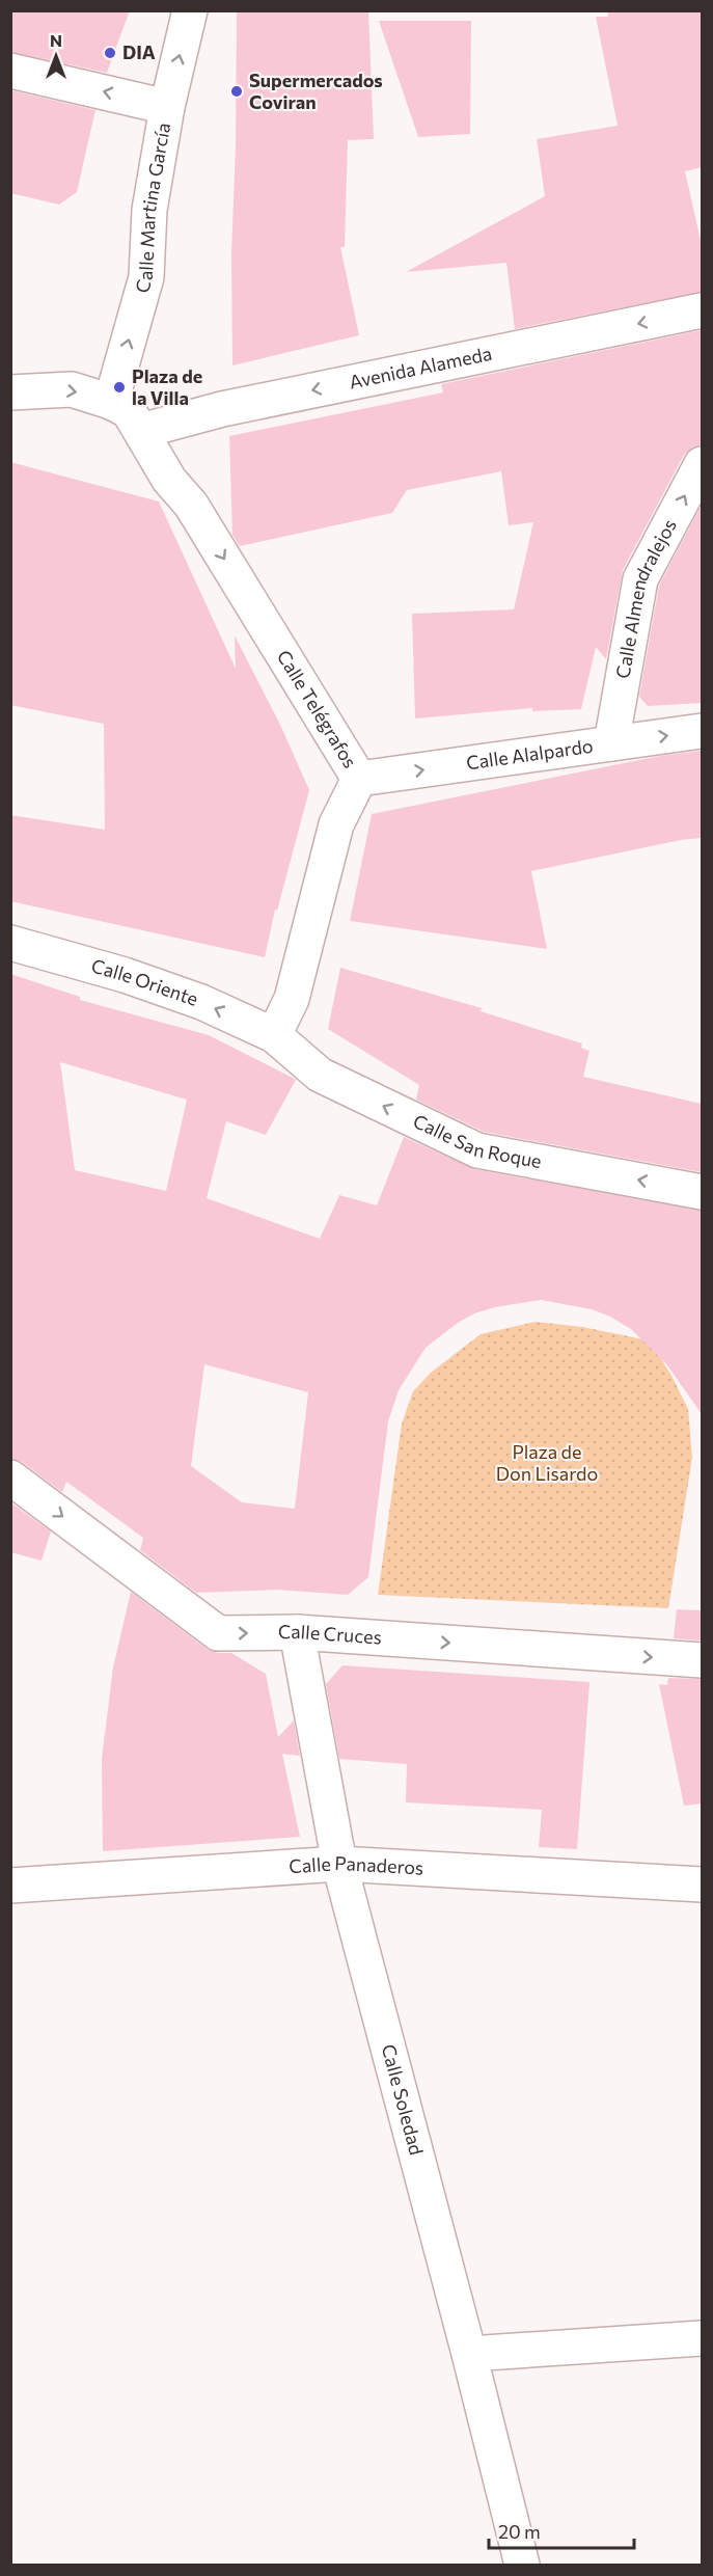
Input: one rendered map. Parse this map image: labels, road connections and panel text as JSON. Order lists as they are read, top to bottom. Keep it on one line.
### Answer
{"streets":{"street":["Calle Martina García","Avenida Alameda","Calle Almendralejos","Calle Telégrafos","Calle Alalpardo","Calle Oriente","Calle San Roque","Calle Cruces","Calle Panaderos","Calle Soledad"]},"crossings":[["Calle Martina García","Calle Telégrafos"],["Avenida Alameda","Calle Telégrafos"],["Calle Almendralejos","Calle Alalpardo"],["Calle Telégrafos","Calle Alalpardo"],["Calle Telégrafos","Calle Oriente"],["Calle Telégrafos","Calle San Roque"],["Calle Oriente","Calle San Roque"],["Calle Cruces","Calle Soledad"],["Calle Panaderos","Calle Soledad"]],"one_way":["Calle Martina García","Avenida Alameda","Calle Almendralejos","Calle Telégrafos","Calle Alalpardo","Calle Oriente","Calle San Roque","Calle Cruces"],"parks":["Plaza de Don Lisardo"],"places":["DIA","Supermercados Coviran","Plaza de la Villa"],"scale_bar":"20 m","north":"top"}
